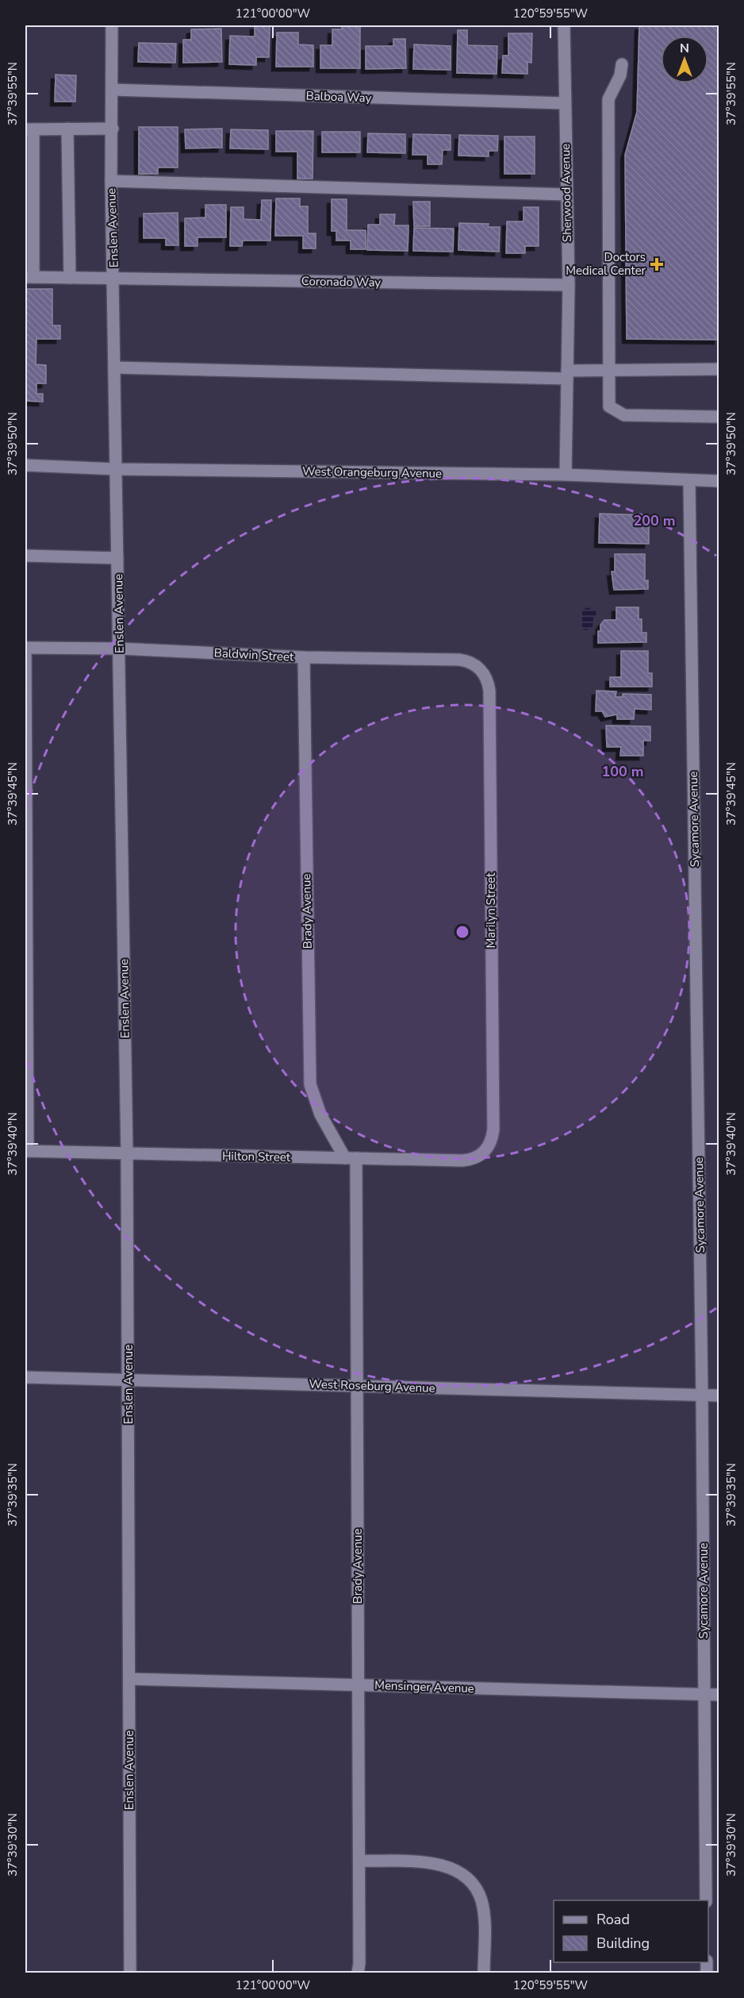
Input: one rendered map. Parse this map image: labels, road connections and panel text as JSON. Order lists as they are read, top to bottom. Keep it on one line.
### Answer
{"streets":{"street":["Balboa Way","Sherwood Avenue","Enslen Avenue","Coronado Way","West Orangeburg Avenue","Baldwin Street","Sycamore Avenue","Marilyn Street","Brady Avenue","Hilton Street","West Roseburg Avenue","Mensinger Avenue"]},"crossings":[["Balboa Way","Sherwood Avenue"],["Balboa Way","Enslen Avenue"],["Sherwood Avenue","Coronado Way"],["Sherwood Avenue","West Orangeburg Avenue"],["Enslen Avenue","Coronado Way"],["Enslen Avenue","West Orangeburg Avenue"],["Enslen Avenue","Baldwin Street"],["Enslen Avenue","Hilton Street"],["Enslen Avenue","West Roseburg Avenue"],["Enslen Avenue","Mensinger Avenue"],["West Orangeburg Avenue","Sycamore Avenue"],["Baldwin Street","Marilyn Street"],["Baldwin Street","Brady Avenue"],["Sycamore Avenue","West Roseburg Avenue"],["Sycamore Avenue","Mensinger Avenue"],["Marilyn Street","Hilton Street"],["Brady Avenue","Hilton Street"],["Brady Avenue","West Roseburg Avenue"],["Brady Avenue","Mensinger Avenue"]],"places":{"health":["Doctors Medical Center"]},"legend":["Road","Building"],"north":"top","coordinates":["121°00'00\"W","120°59'55\"W","37°39'55\"N","37°39'50\"N","37°39'45\"N","37°39'40\"N","37°39'35\"N","37°39'30\"N"],"rings":["200 m","100 m"]}
